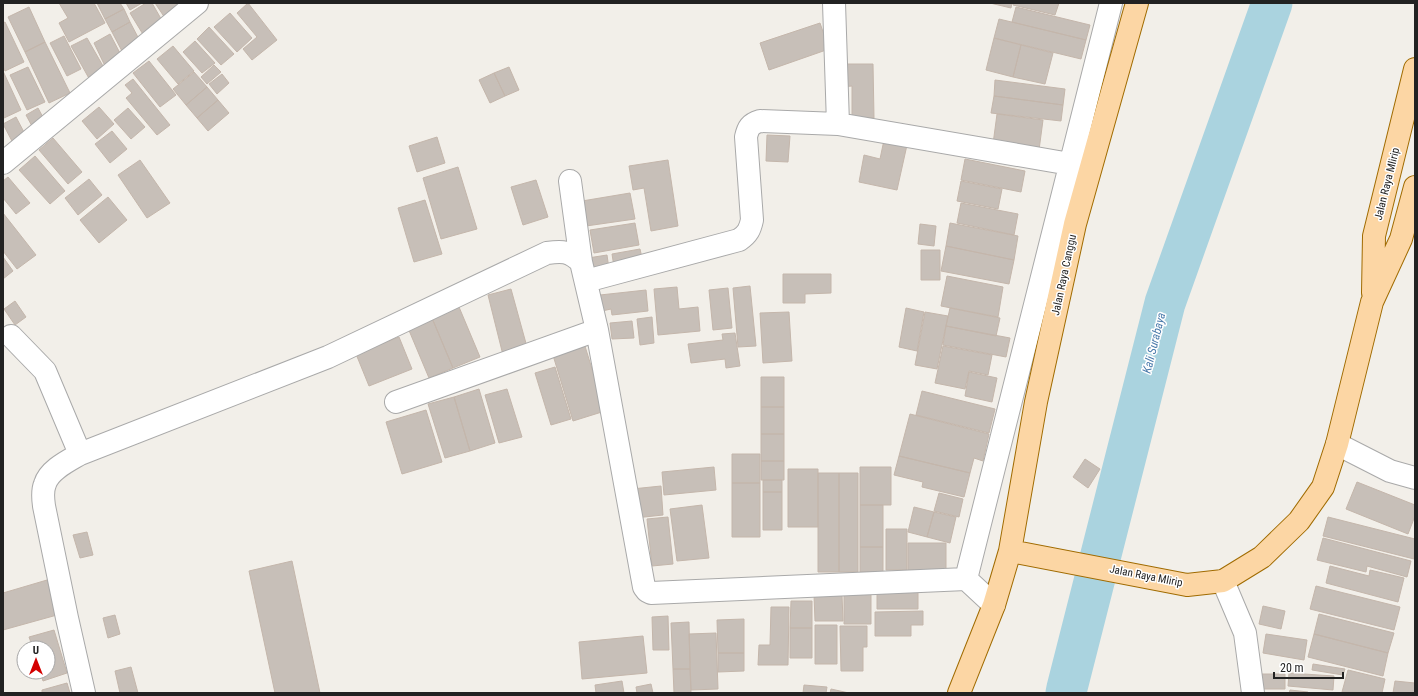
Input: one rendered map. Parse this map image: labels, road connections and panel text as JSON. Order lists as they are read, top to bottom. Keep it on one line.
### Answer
{"streets":{"main road":["Jalan Raya Mlirip","Jalan Raya Canggu"]},"crossings":[["Jalan Raya Mlirip","Jalan Raya Canggu"]],"water":["Kali Surabaya"],"scale_bar":"20 m","north":"top"}
